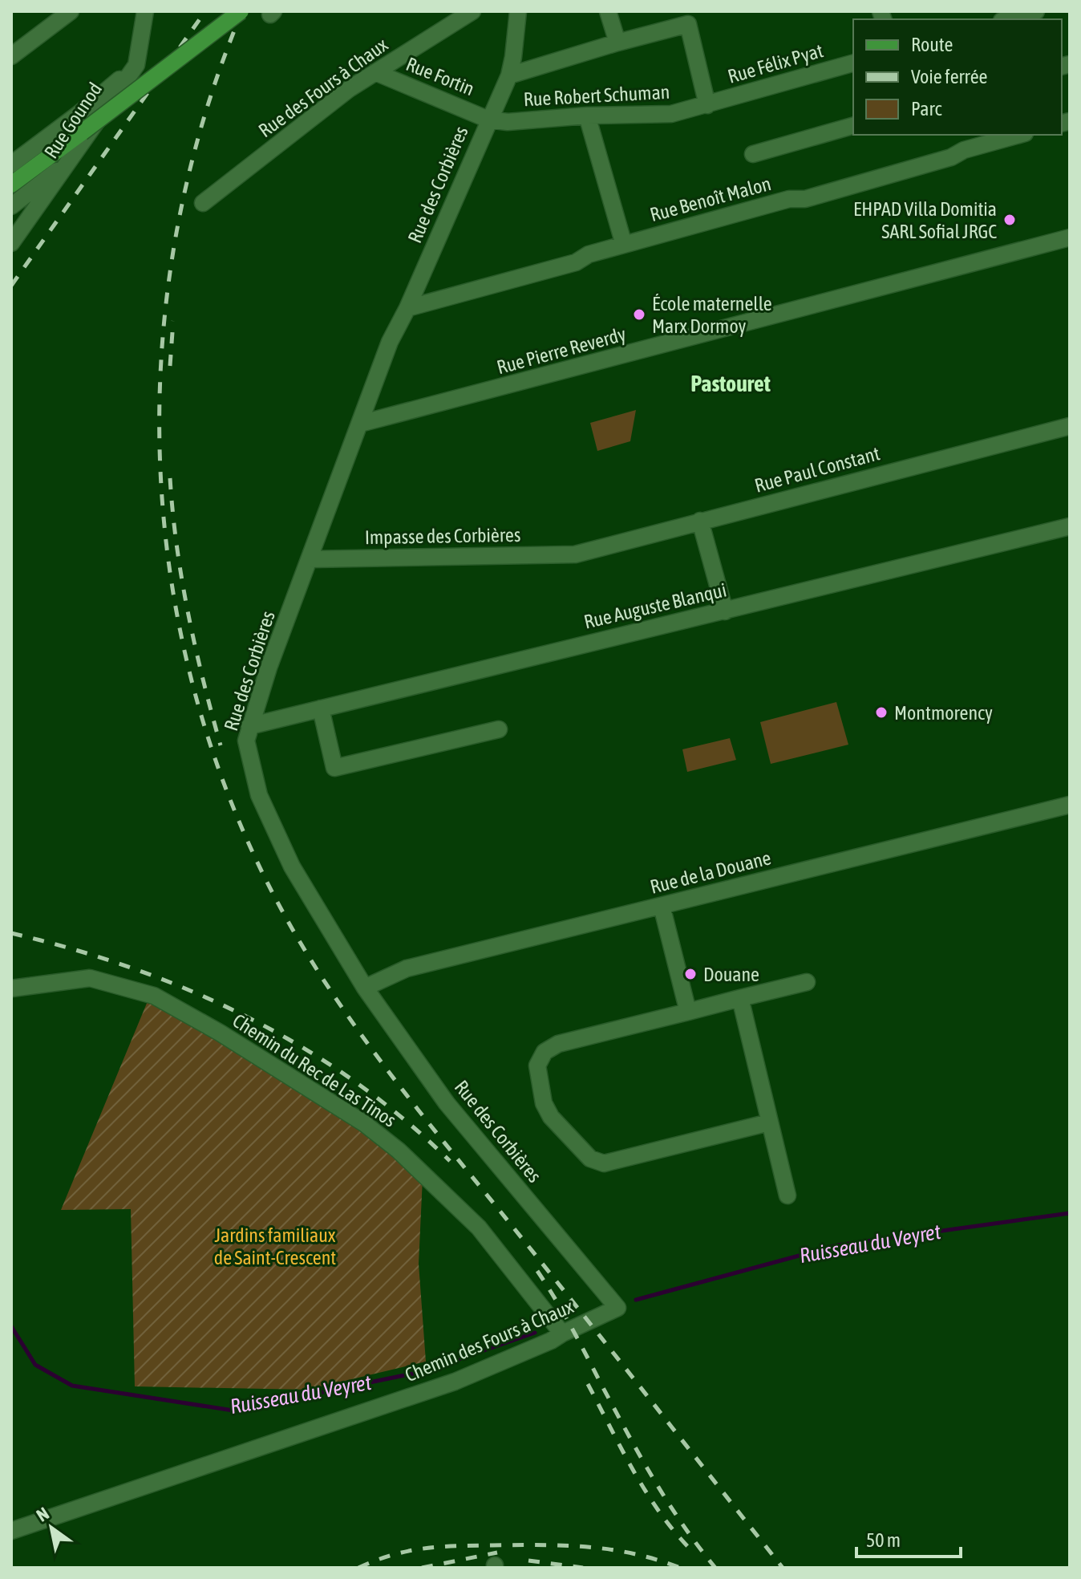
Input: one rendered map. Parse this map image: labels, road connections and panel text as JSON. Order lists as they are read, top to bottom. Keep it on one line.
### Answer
{"streets":{"street":["Rue Félix Pyat","Rue Fortin","Rue des Fours à Chaux","Rue Robert Schuman","Rue Gounod","Rue des Corbières","Rue Benoît Malon","Rue Pierre Reverdy","Rue Paul Constant","Impasse des Corbières","Rue Auguste Blanqui","Rue de la Douane","Chemin du Rec de Las Tinos","Chemin des Fours à Chaux"]},"crossings":[["Rue Félix Pyat","Rue Robert Schuman"],["Rue Fortin","Rue des Fours à Chaux"],["Rue Fortin","Rue Robert Schuman"],["Rue Fortin","Rue des Corbières"],["Rue Robert Schuman","Rue des Corbières"],["Rue des Corbières","Rue Benoît Malon"],["Rue des Corbières","Rue Pierre Reverdy"],["Rue des Corbières","Impasse des Corbières"],["Rue des Corbières","Rue Auguste Blanqui"],["Rue des Corbières","Rue de la Douane"],["Rue des Corbières","Chemin des Fours à Chaux"],["Rue Paul Constant","Impasse des Corbières"],["Chemin du Rec de Las Tinos","Chemin des Fours à Chaux"]],"districts":["Pastouret"],"water":["Ruisseau du Veyret"],"parks":["Jardins familiaux de Saint-Crescent"],"places":["EHPAD Villa Domitia SARL Sofial JRGC","École maternelle Marx Dormoy","Montmorency","Douane"],"legend":["Route","Voie ferrée","Parc"],"scale_bar":"50 m","north":"top left"}
